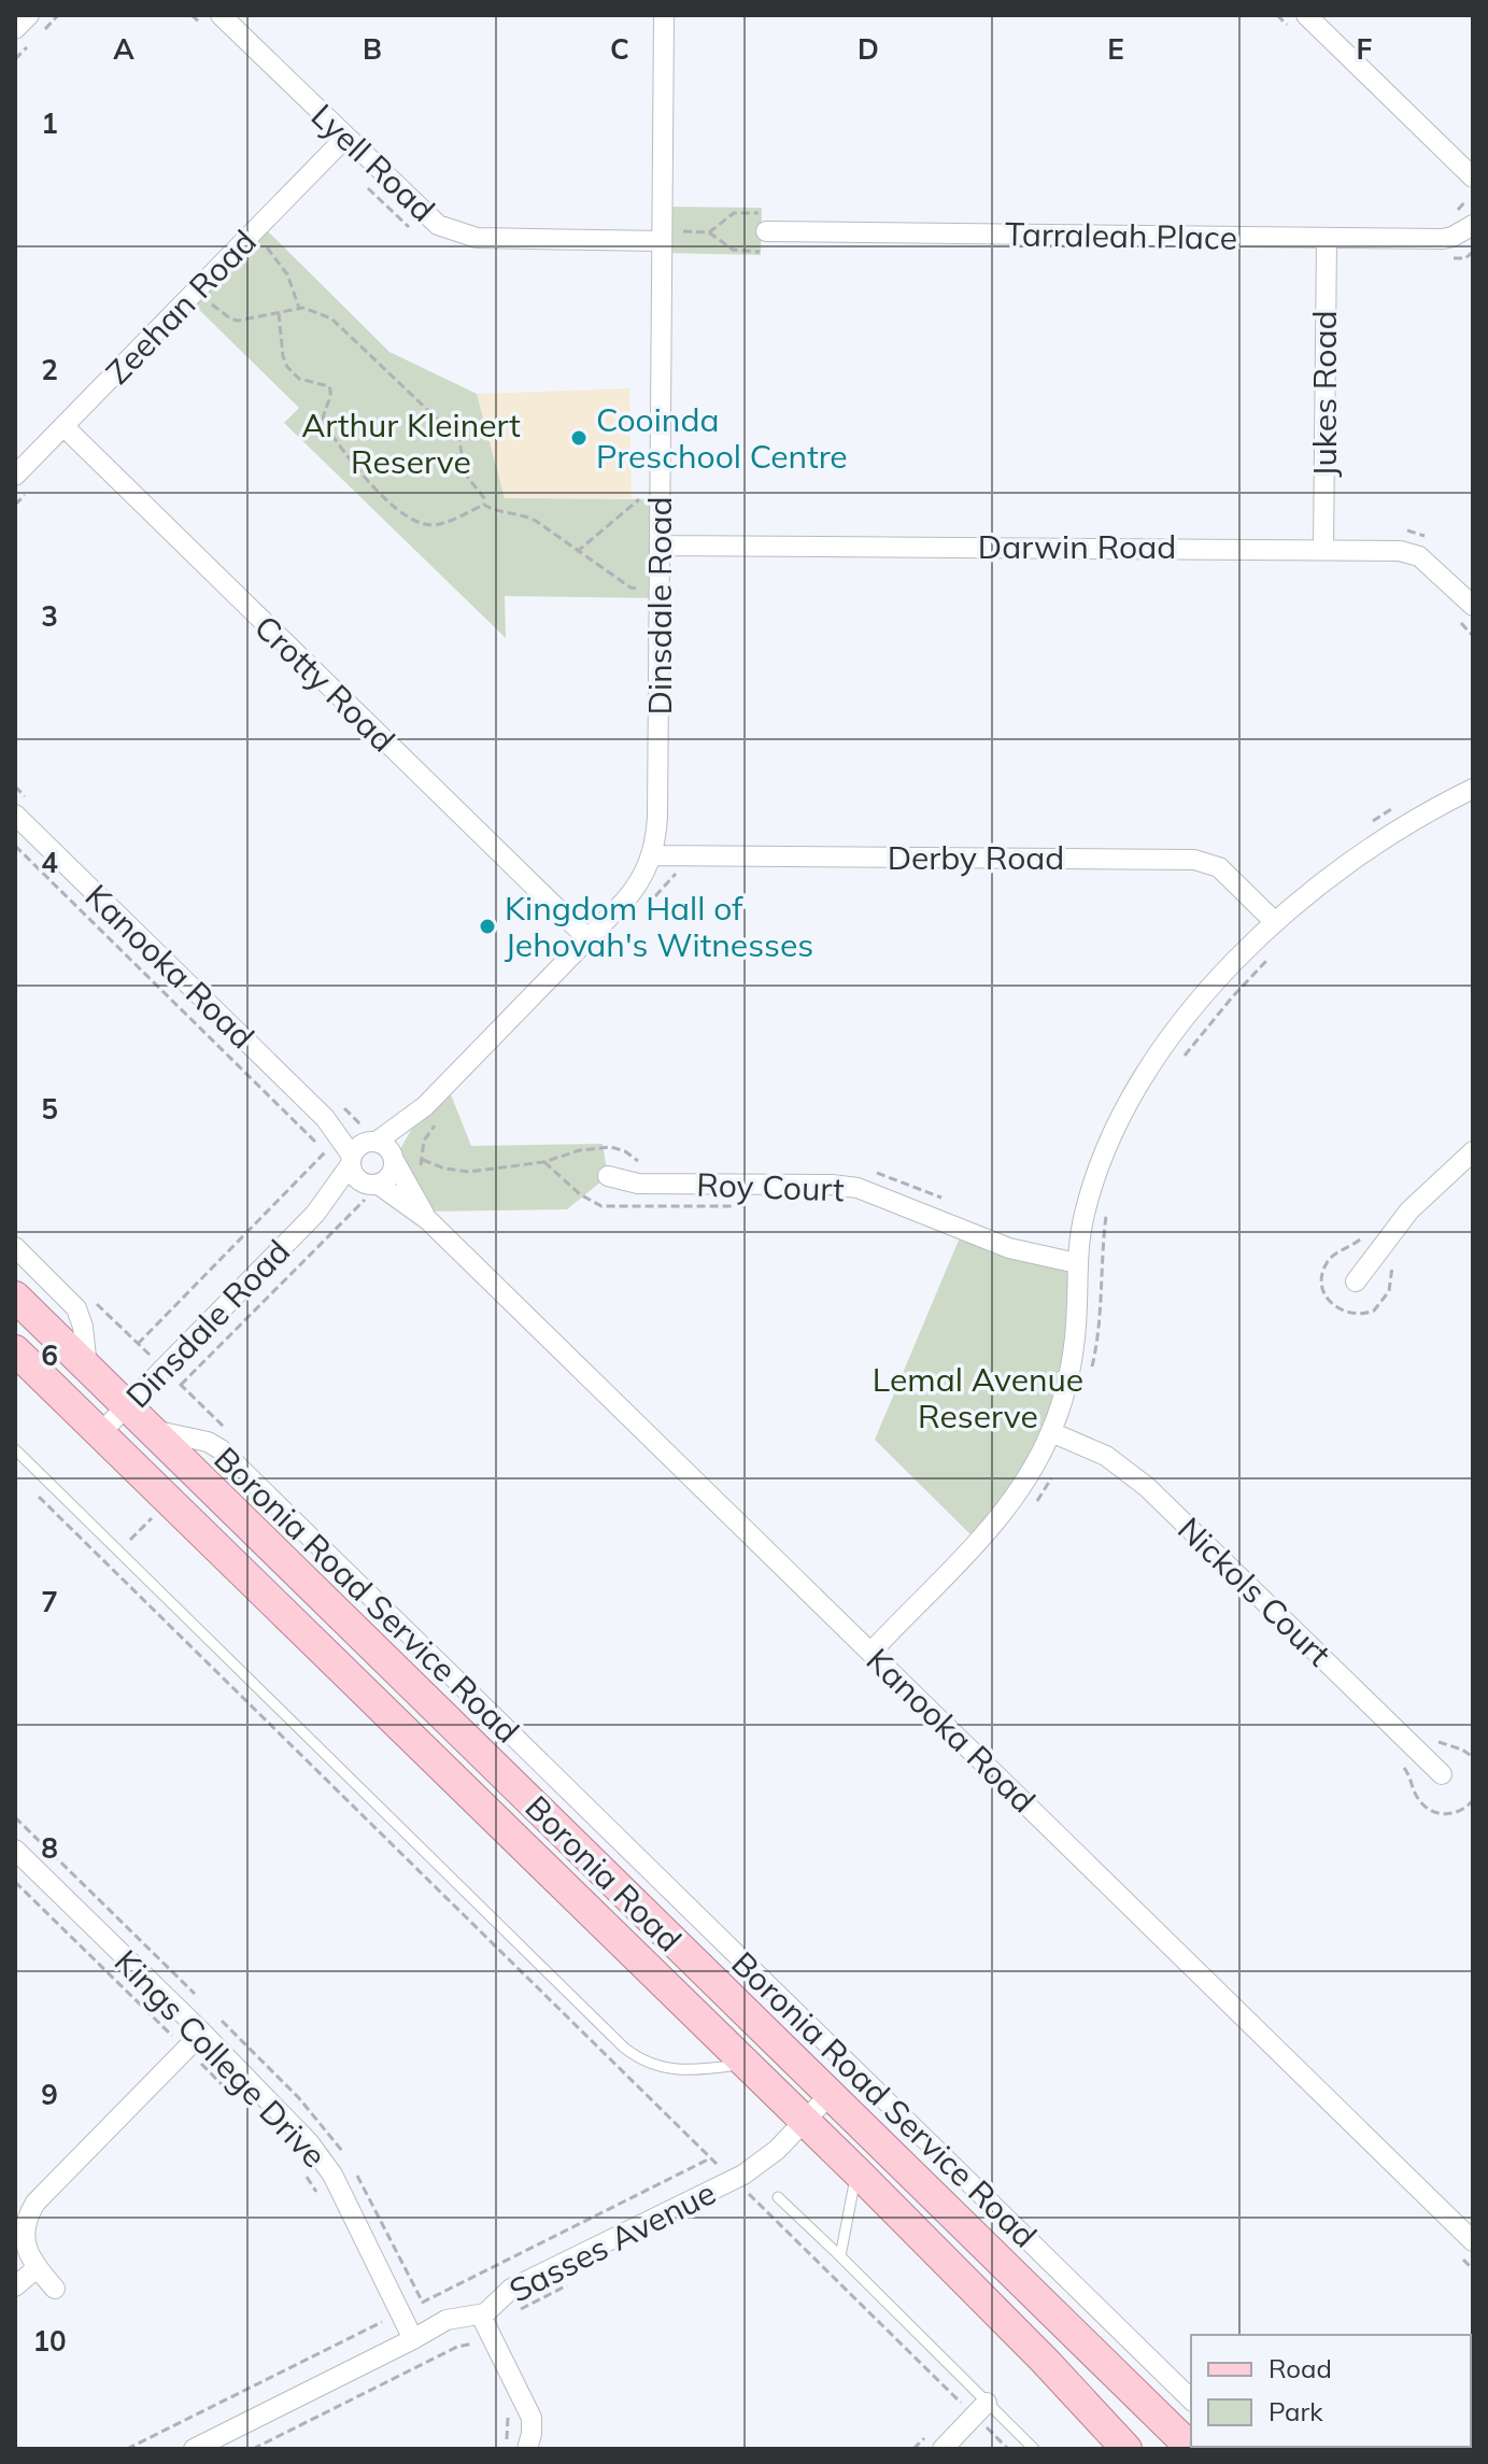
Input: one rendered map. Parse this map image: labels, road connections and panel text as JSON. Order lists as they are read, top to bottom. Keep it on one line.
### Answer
{"streets":{"main road":["Boronia Road"],"street":["Lyell Road","Tarraleah Place","Zeehan Road","Jukes Road","Darwin Road","Dinsdale Road","Crotty Road","Derby Road","Kanooka Road","Roy Court","Nickols Court","Boronia Road Service Road","Kings College Drive","Sasses Avenue"]},"crossings":[["Lyell Road","Zeehan Road"],["Lyell Road","Dinsdale Road"],["Tarraleah Place","Jukes Road"],["Zeehan Road","Crotty Road"],["Jukes Road","Darwin Road"],["Darwin Road","Dinsdale Road"],["Dinsdale Road","Crotty Road"],["Dinsdale Road","Derby Road"],["Dinsdale Road","Kanooka Road"],["Dinsdale Road","Boronia Road"],["Boronia Road Service Road","Boronia Road"],["Boronia Road","Sasses Avenue"],["Kings College Drive","Sasses Avenue"]],"parks":["Arthur Kleinert Reserve","Lemal Avenue Reserve"],"places":["Cooinda Preschool Centre","Kingdom Hall of Jehovah's Witnesses"],"legend":["Road","Park"],"grid":{"columns":["A","B","C","D","E","F"],"rows":["1","2","3","4","5","6","7","8","9","10"]}}
